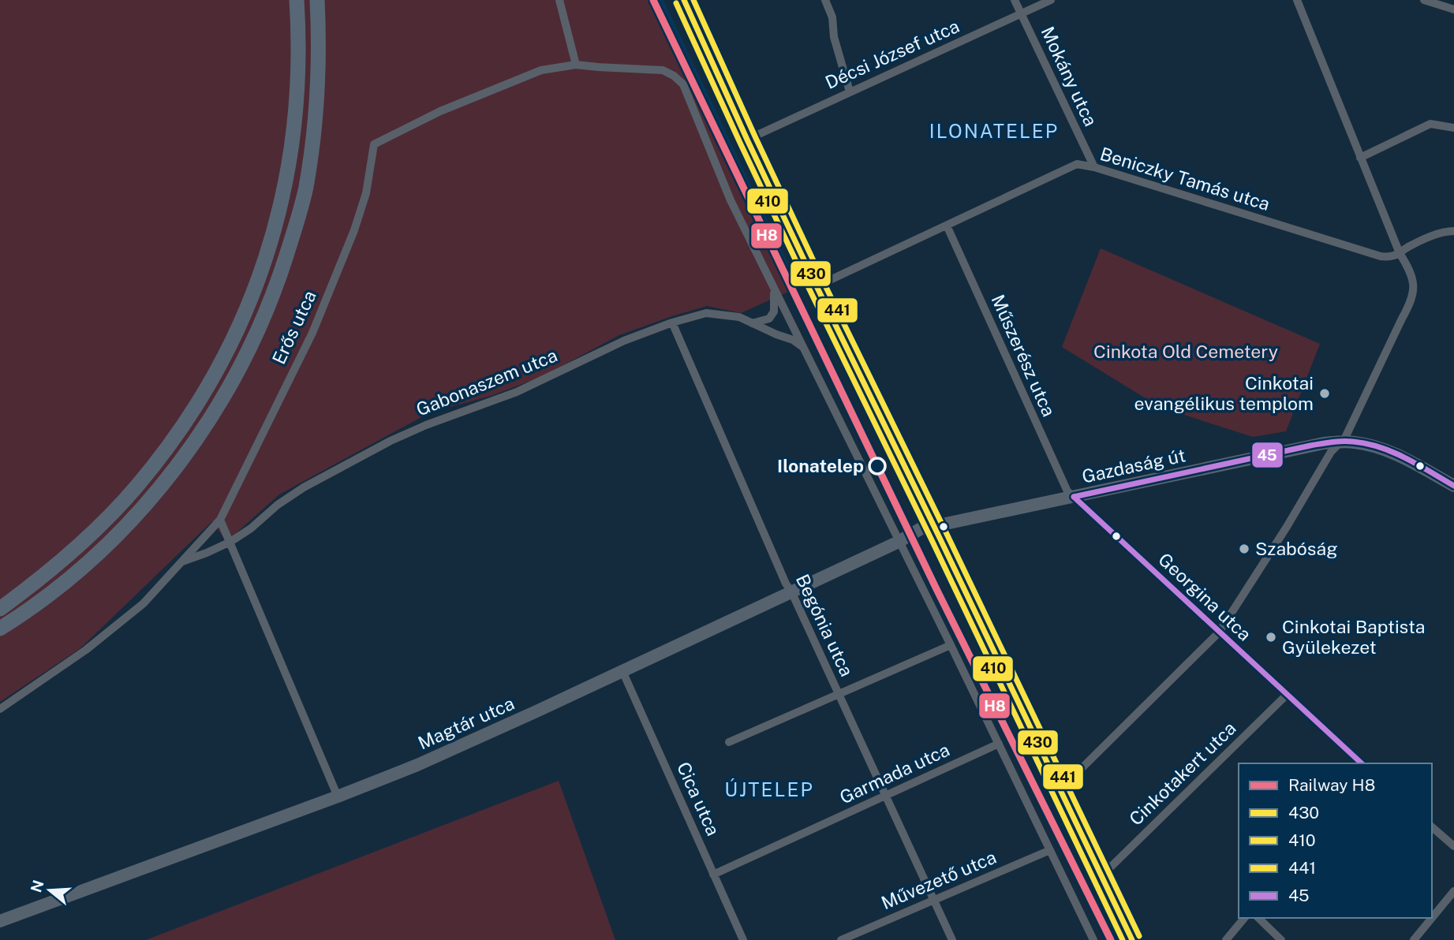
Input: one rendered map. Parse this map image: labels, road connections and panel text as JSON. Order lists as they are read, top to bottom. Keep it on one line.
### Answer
{"streets":{"street":["Décsi József utca","Mokány utca","Beniczky Tamás utca","Erős utca","Műszerész utca","Gabonaszem utca","Gazdaság út","Georgina utca","Begónia utca","Magtár utca","Garmada utca","Cinkotakert utca","Cica utca","Művezető utca"]},"crossings":[["Décsi József utca","Mokány utca"],["Mokány utca","Beniczky Tamás utca"],["Beniczky Tamás utca","Műszerész utca"],["Műszerész utca","Gazdaság út"],["Műszerész utca","Georgina utca"],["Gabonaszem utca","Begónia utca"],["Gazdaság út","Georgina utca"],["Gazdaság út","Magtár utca"],["Georgina utca","Cinkotakert utca"],["Begónia utca","Magtár utca"],["Begónia utca","Garmada utca"],["Begónia utca","Művezető utca"],["Magtár utca","Cica utca"],["Garmada utca","Cica utca"]],"districts":["ILONATELEP","ÚJTELEP"],"parks":["Cinkota Old Cemetery"],"places":["Cinkotai evangélikus templom","Ilonatelep","Szabóság","Cinkotai Baptista Gyülekezet"],"lines":["rail line H8","transit line 430","transit line 441","transit line 410","transit line 45"],"legend":["Railway H8","430","410","441","45"],"north":"left"}
